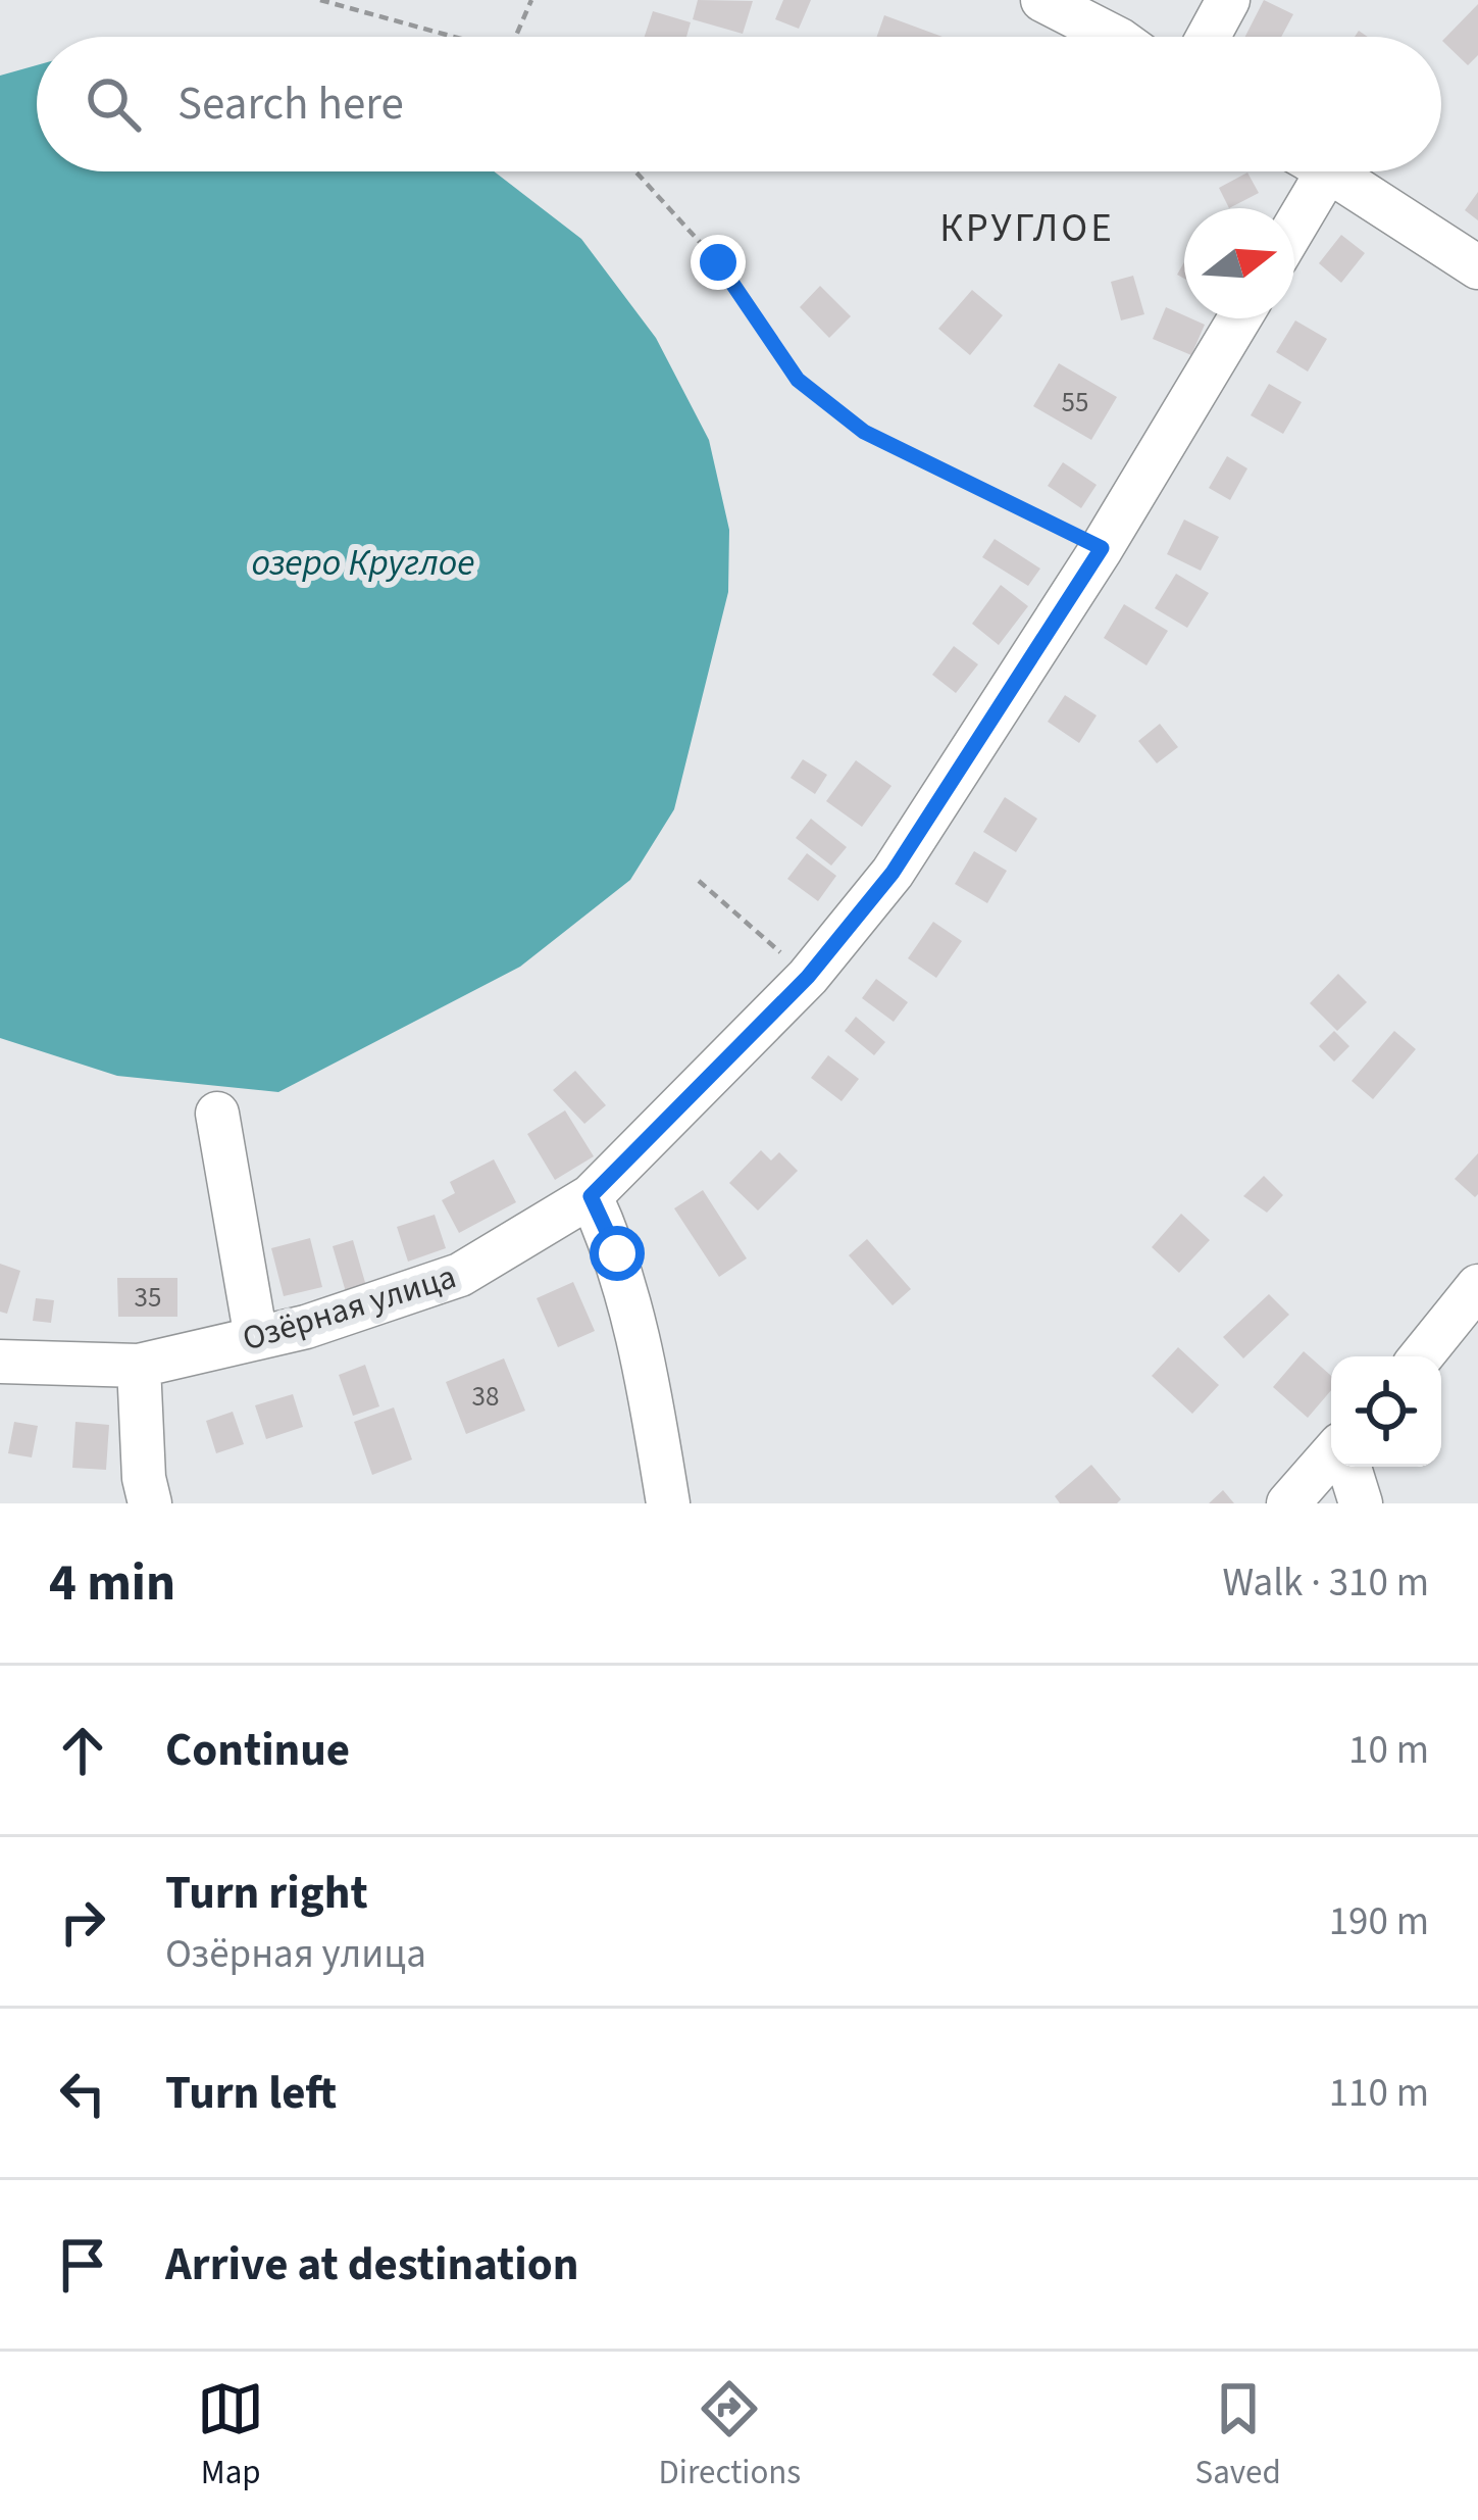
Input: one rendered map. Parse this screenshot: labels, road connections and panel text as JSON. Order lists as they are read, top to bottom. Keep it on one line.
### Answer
{"streets":{"street":["Озёрная улица"]},"districts":["КРУГЛОЕ"],"water":["озеро Круглое"],"house_numbers":["55","35","38"],"north":"right","page":{"search":"Search here","heading":["4 min","Walk · 310 m"],"list":[["Continue","10 m"],["Turn right","Озёрная улица","190 m"],["Turn left","110 m"],"Arrive at destination"],"nav":["Map","Directions","Saved"]}}
